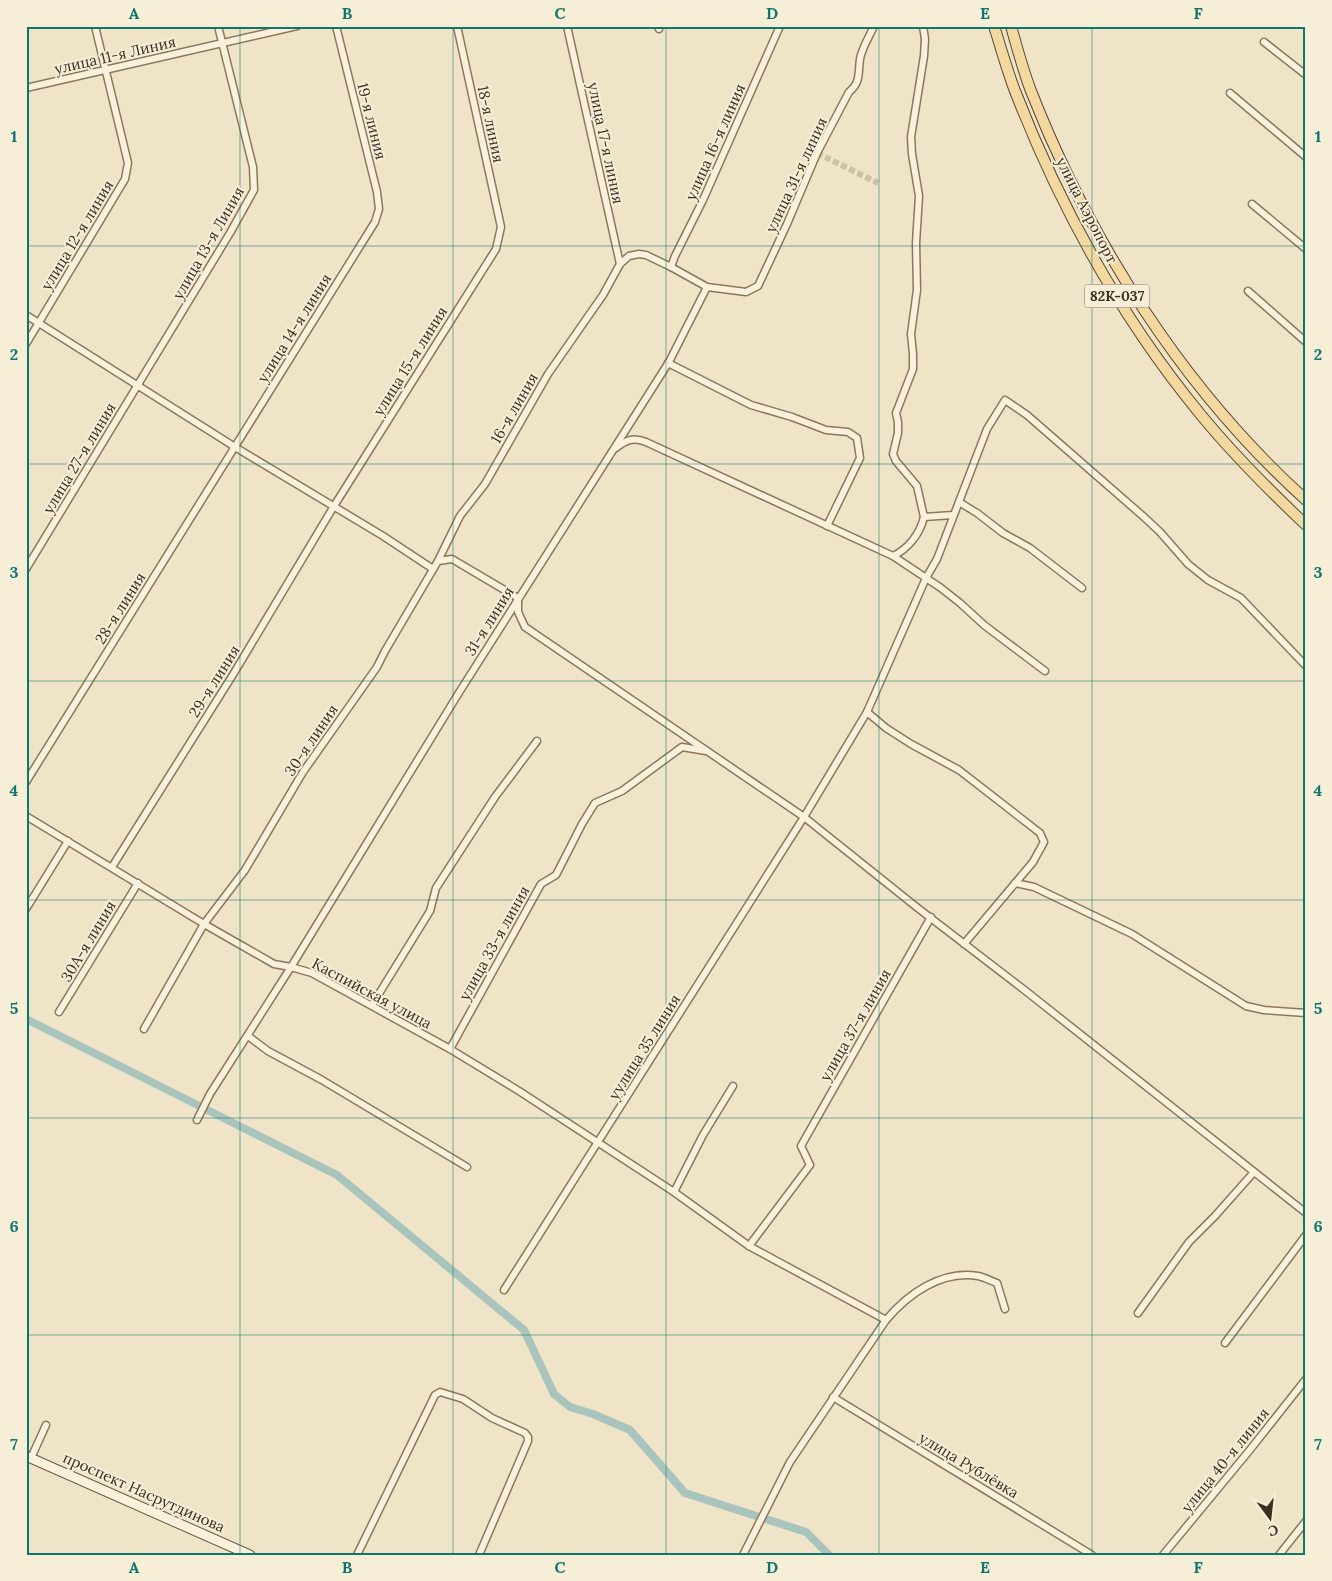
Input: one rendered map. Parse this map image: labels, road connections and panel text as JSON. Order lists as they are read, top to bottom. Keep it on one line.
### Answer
{"streets":{"main road":["улица Аэропорт","82К-037","проспект Насрутдинова"],"street":["улица 11-я Линия","19-я линия","18-я линия","улица 16-я линия","улица 17-я линия","улица 31-я линия","улица 12-я линия","улица 13-я Линия","улица 14-я линия","улица 15-я линия","16-я линия","улица 27-я линия","28-я линия","31-я линия","29-я линия","30-я линия","30А-я линия","улица 33-я линия","Каспийская улица","улица 37-я линия","уулица 35 линия","улица 40-я линия","улица Рублёвка"]},"crossings":[["улица 11-я Линия","улица 12-я линия"],["улица 11-я Линия","улица 13-я Линия"],["19-я линия","улица 14-я линия"],["18-я линия","улица 15-я линия"],["улица 17-я линия","16-я линия"],["улица 31-я линия","31-я линия"],["улица 13-я Линия","улица 27-я линия"],["улица 14-я линия","28-я линия"],["улица 15-я линия","29-я линия"],["16-я линия","30-я линия"],["31-я линия","Каспийская улица"],["29-я линия","Каспийская улица"],["30-я линия","Каспийская улица"],["30А-я линия","Каспийская улица"],["улица 33-я линия","Каспийская улица"],["Каспийская улица","улица 37-я линия"],["Каспийская улица","уулица 35 линия"]],"north":"bottom","grid":{"columns":["A","B","C","D","E","F"],"rows":["1","2","3","4","5","6","7"]}}
